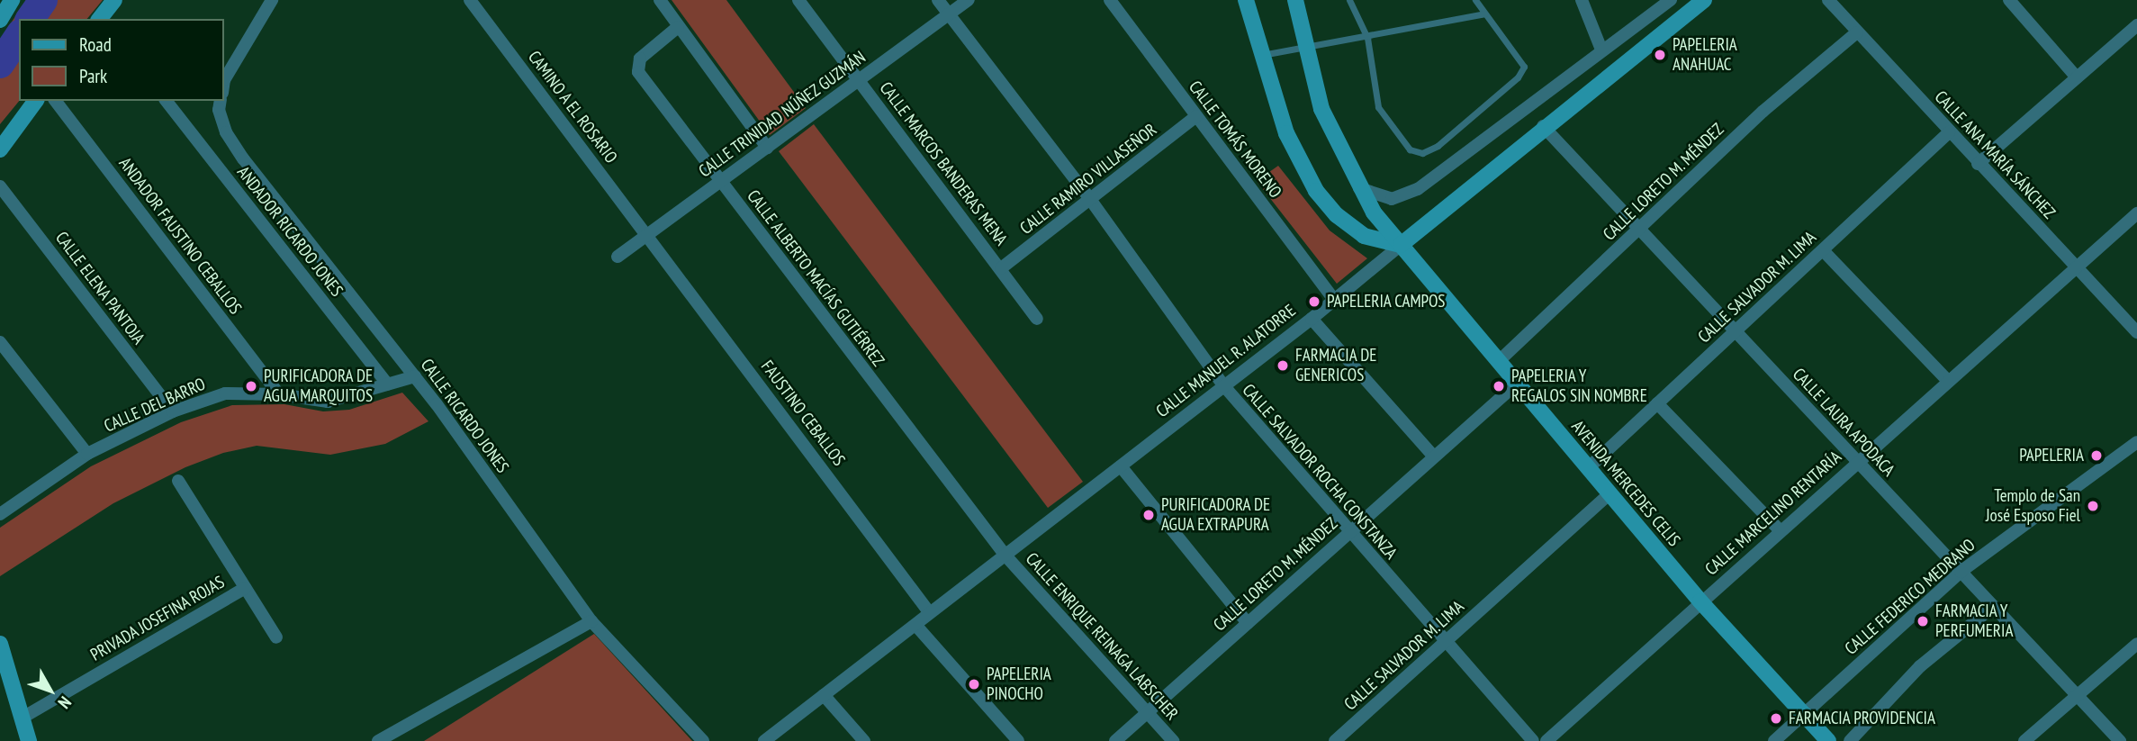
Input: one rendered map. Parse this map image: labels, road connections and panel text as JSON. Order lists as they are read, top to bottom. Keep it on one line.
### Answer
{"streets":{"main road":["CALLE MANUEL R. ALATORRE","AVENIDA MERCEDES CELIS"],"street":["CAMINO A EL ROSARIO","CALLE TRINIDAD NÚÑEZ GUZMÁN","CALLE TOMÁS MORENO","CALLE ANA MARÍA SÁNCHEZ","CALLE MARCOS BANDERAS MENA","CALLE RAMIRO VILLASEÑOR","CALLE LORETO M. MÉNDEZ","ANDADOR RICARDO JONES","ANDADOR FAUSTINO CEBALLOS","CALLE ALBERTO MACÍAS GUTIÉRREZ","CALLE SALVADOR M. LIMA","CALLE ELENA PANTOJA","CALLE DEL BARRO","FAUSTINO CEBALLOS","CALLE RICARDO JONES","CALLE LAURA APODACA","CALLE SALVADOR ROCHA CONSTANZA","CALLE MARCELINO RENTARÍA","CALLE FEDERICO MEDRANO","PRIVADA JOSEFINA ROJAS","CALLE ENRIQUE REINAGA LABSCHER"]},"crossings":[["CAMINO A EL ROSARIO","CALLE TRINIDAD NÚÑEZ GUZMÁN"],["CAMINO A EL ROSARIO","FAUSTINO CEBALLOS"],["CALLE TRINIDAD NÚÑEZ GUZMÁN","CALLE MARCOS BANDERAS MENA"],["CALLE TRINIDAD NÚÑEZ GUZMÁN","CALLE ALBERTO MACÍAS GUTIÉRREZ"],["CALLE TRINIDAD NÚÑEZ GUZMÁN","FAUSTINO CEBALLOS"],["CALLE TRINIDAD NÚÑEZ GUZMÁN","CALLE SALVADOR ROCHA CONSTANZA"],["CALLE TOMÁS MORENO","CALLE RAMIRO VILLASEÑOR"],["CALLE TOMÁS MORENO","CALLE MANUEL R. ALATORRE"],["CALLE ANA MARÍA SÁNCHEZ","CALLE LORETO M. MÉNDEZ"],["CALLE ANA MARÍA SÁNCHEZ","CALLE SALVADOR M. LIMA"],["CALLE ANA MARÍA SÁNCHEZ","CALLE MARCELINO RENTARÍA"],["CALLE MARCOS BANDERAS MENA","CALLE RAMIRO VILLASEÑOR"],["CALLE RAMIRO VILLASEÑOR","CALLE SALVADOR ROCHA CONSTANZA"],["CALLE LORETO M. MÉNDEZ","CALLE LAURA APODACA"],["CALLE LORETO M. MÉNDEZ","CALLE SALVADOR ROCHA CONSTANZA"],["CALLE LORETO M. MÉNDEZ","AVENIDA MERCEDES CELIS"],["CALLE LORETO M. MÉNDEZ","CALLE ENRIQUE REINAGA LABSCHER"],["ANDADOR RICARDO JONES","CALLE DEL BARRO"],["ANDADOR FAUSTINO CEBALLOS","CALLE DEL BARRO"],["CALLE ALBERTO MACÍAS GUTIÉRREZ","CALLE MANUEL R. ALATORRE"],["CALLE ALBERTO MACÍAS GUTIÉRREZ","CALLE ENRIQUE REINAGA LABSCHER"],["CALLE SALVADOR M. LIMA","CALLE LAURA APODACA"],["CALLE SALVADOR M. LIMA","CALLE SALVADOR ROCHA CONSTANZA"],["CALLE SALVADOR M. LIMA","AVENIDA MERCEDES CELIS"],["CALLE ELENA PANTOJA","CALLE DEL BARRO"],["CALLE MANUEL R. ALATORRE","FAUSTINO CEBALLOS"],["CALLE MANUEL R. ALATORRE","CALLE LAURA APODACA"],["CALLE MANUEL R. ALATORRE","CALLE SALVADOR ROCHA CONSTANZA"],["CALLE MANUEL R. ALATORRE","AVENIDA MERCEDES CELIS"],["CALLE MANUEL R. ALATORRE","CALLE ENRIQUE REINAGA LABSCHER"],["CALLE DEL BARRO","CALLE RICARDO JONES"],["CALLE LAURA APODACA","CALLE MARCELINO RENTARÍA"],["CALLE LAURA APODACA","CALLE FEDERICO MEDRANO"],["AVENIDA MERCEDES CELIS","CALLE MARCELINO RENTARÍA"],["AVENIDA MERCEDES CELIS","CALLE FEDERICO MEDRANO"]],"places":["PAPELERIA ANAHUAC","PAPELERIA CAMPOS","FARMACIA DE GENERICOS","PURIFICADORA DE AGUA MARQUITOS","PAPELERIA Y REGALOS SIN NOMBRE","PAPELERIA","Templo de San José Esposo Fiel","PURIFICADORA DE AGUA EXTRAPURA","FARMACIA Y PERFUMERIA","PAPELERIA PINOCHO","FARMACIA PROVIDENCIA"],"legend":["Road","Park"],"north":"bottom right"}
